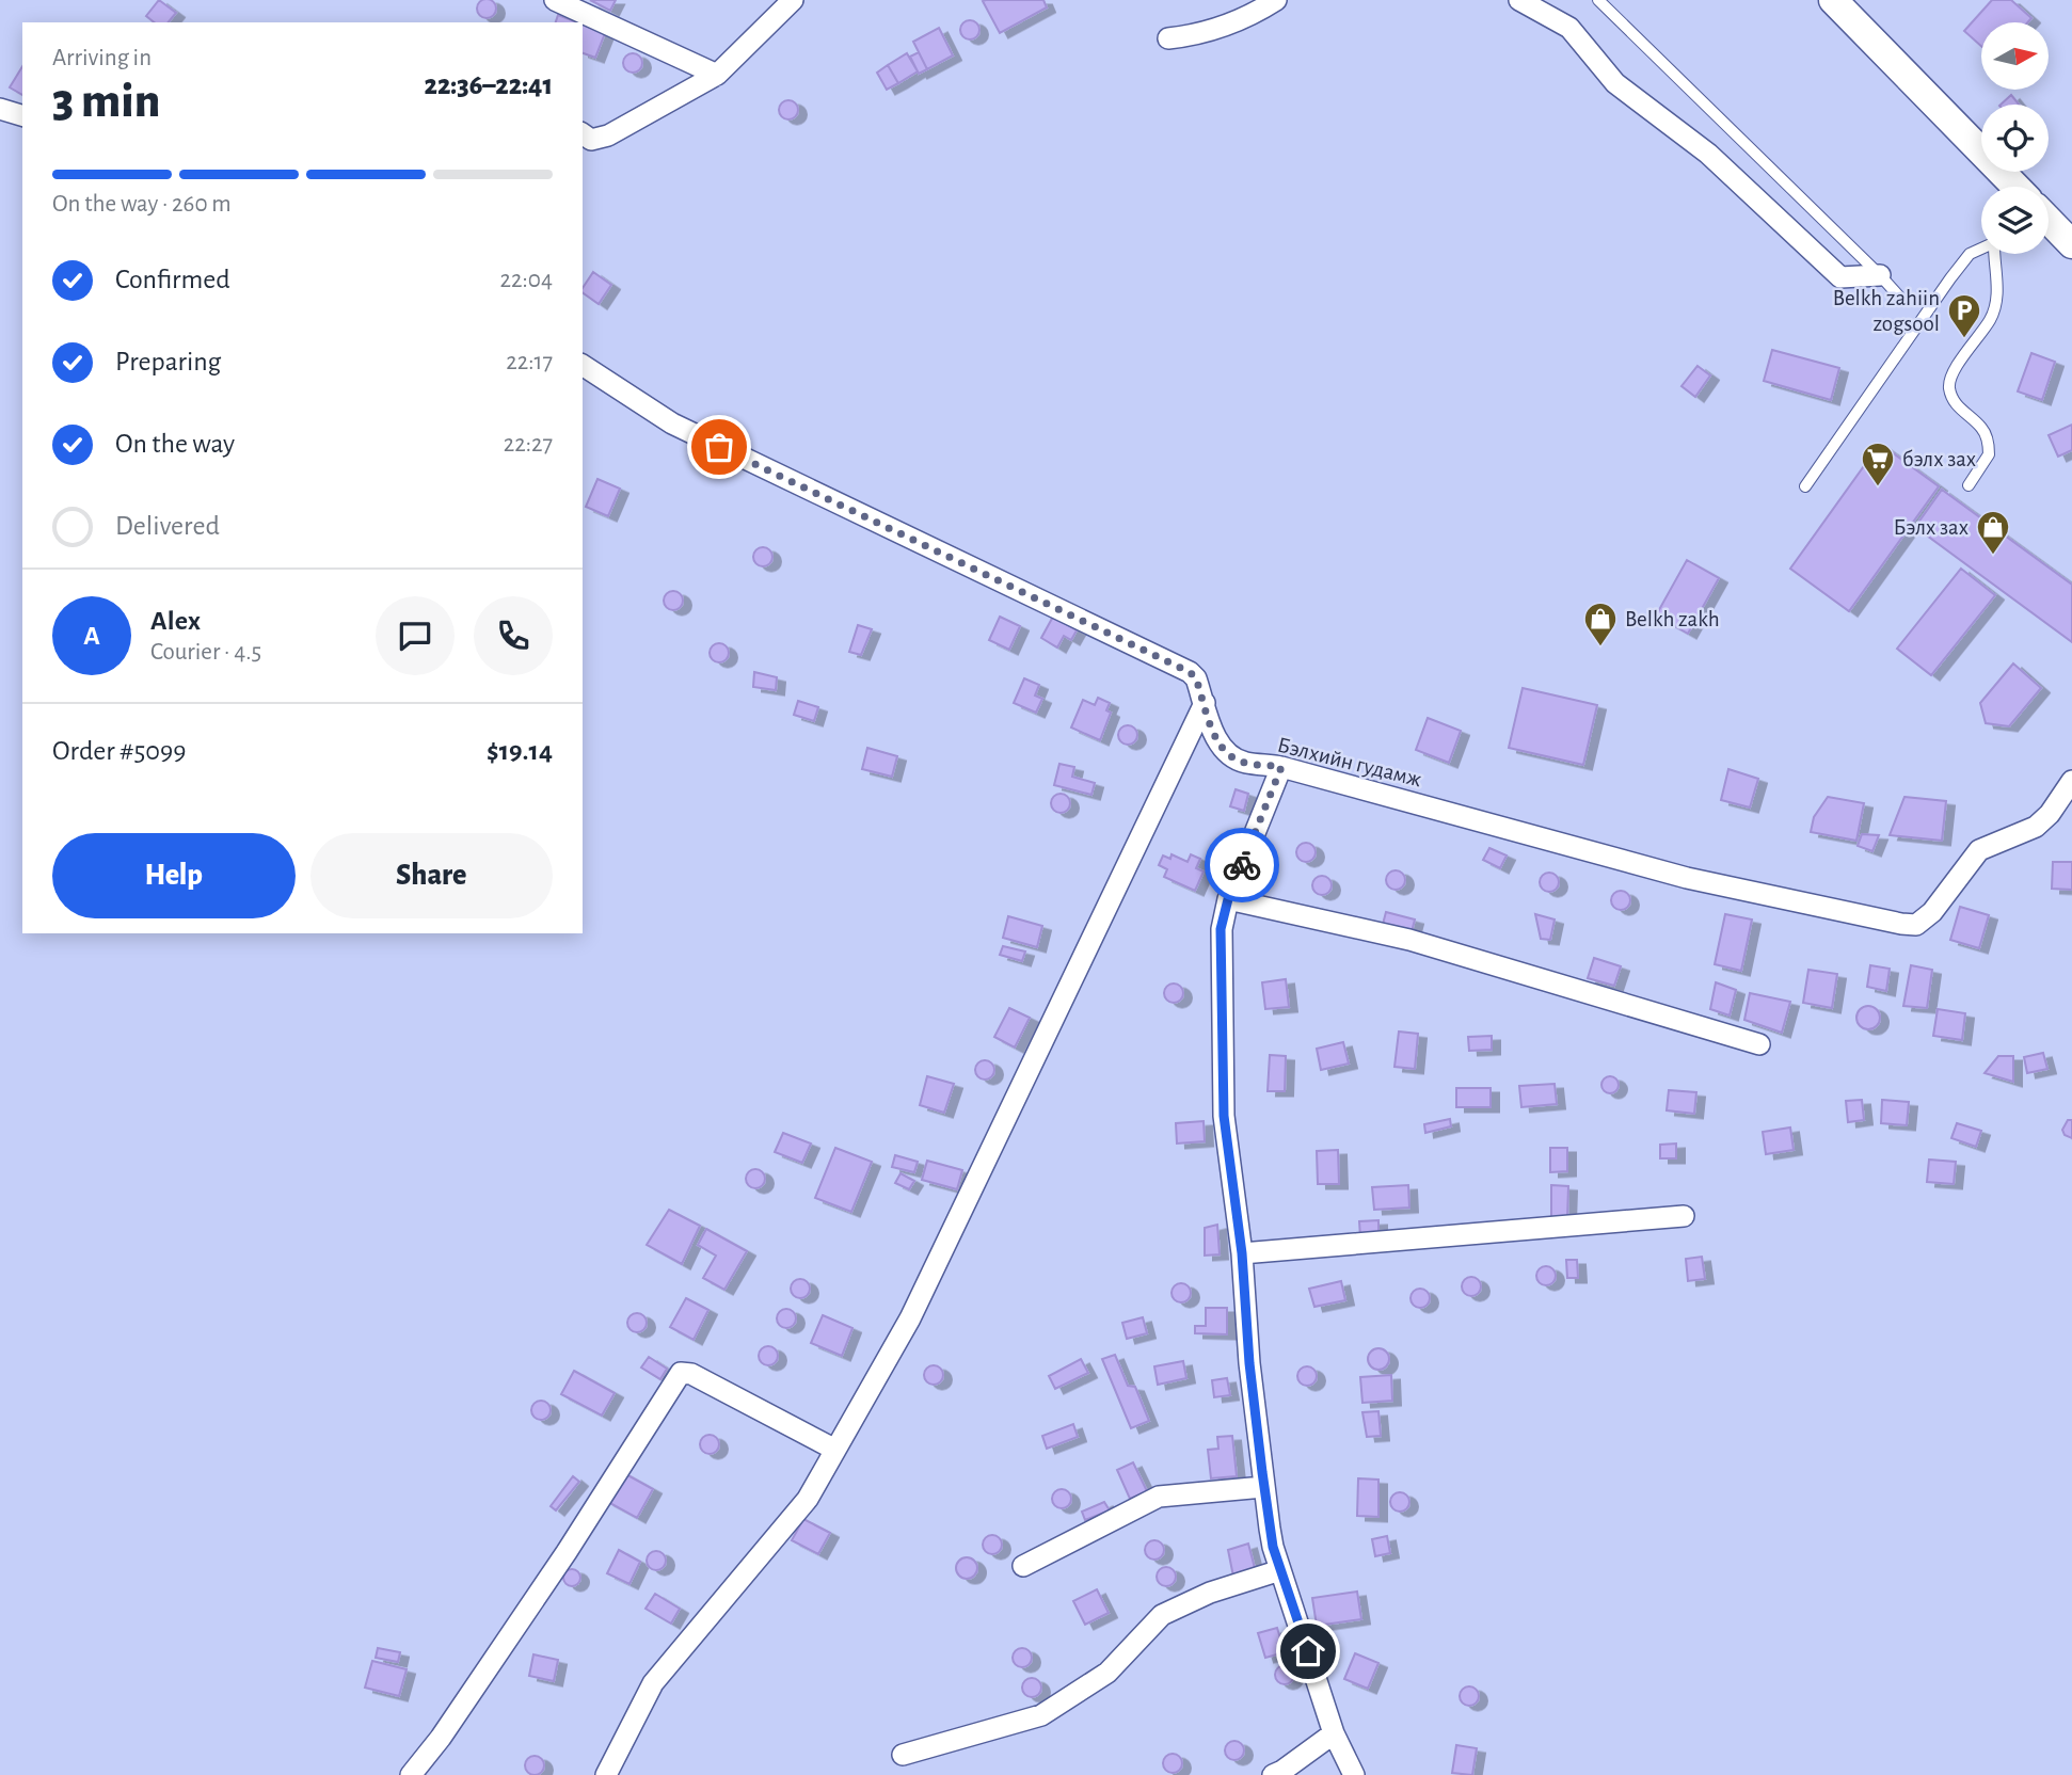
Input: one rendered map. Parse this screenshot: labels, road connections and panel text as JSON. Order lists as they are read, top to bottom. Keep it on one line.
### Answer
{"streets":{"street":["Бэлхийн гудамж"]},"places":{"parking":["Belkh zahiin zogsool"],"supermarket":["бэлх зах"],"shop":["Бэлх зах","Belkh zakh"]},"north":"right","page":{"heading":["3 min","Arriving in","22:36–22:41"],"panel":["Alex","Courier · 4.5","Order #5099","$19.14"],"bar":"On the way · 260 m","list":[["Confirmed","22:04"],["Preparing","22:17"],["On the way","22:27"],"Delivered"],"round":"A","buttons":["Help","Share"]}}
